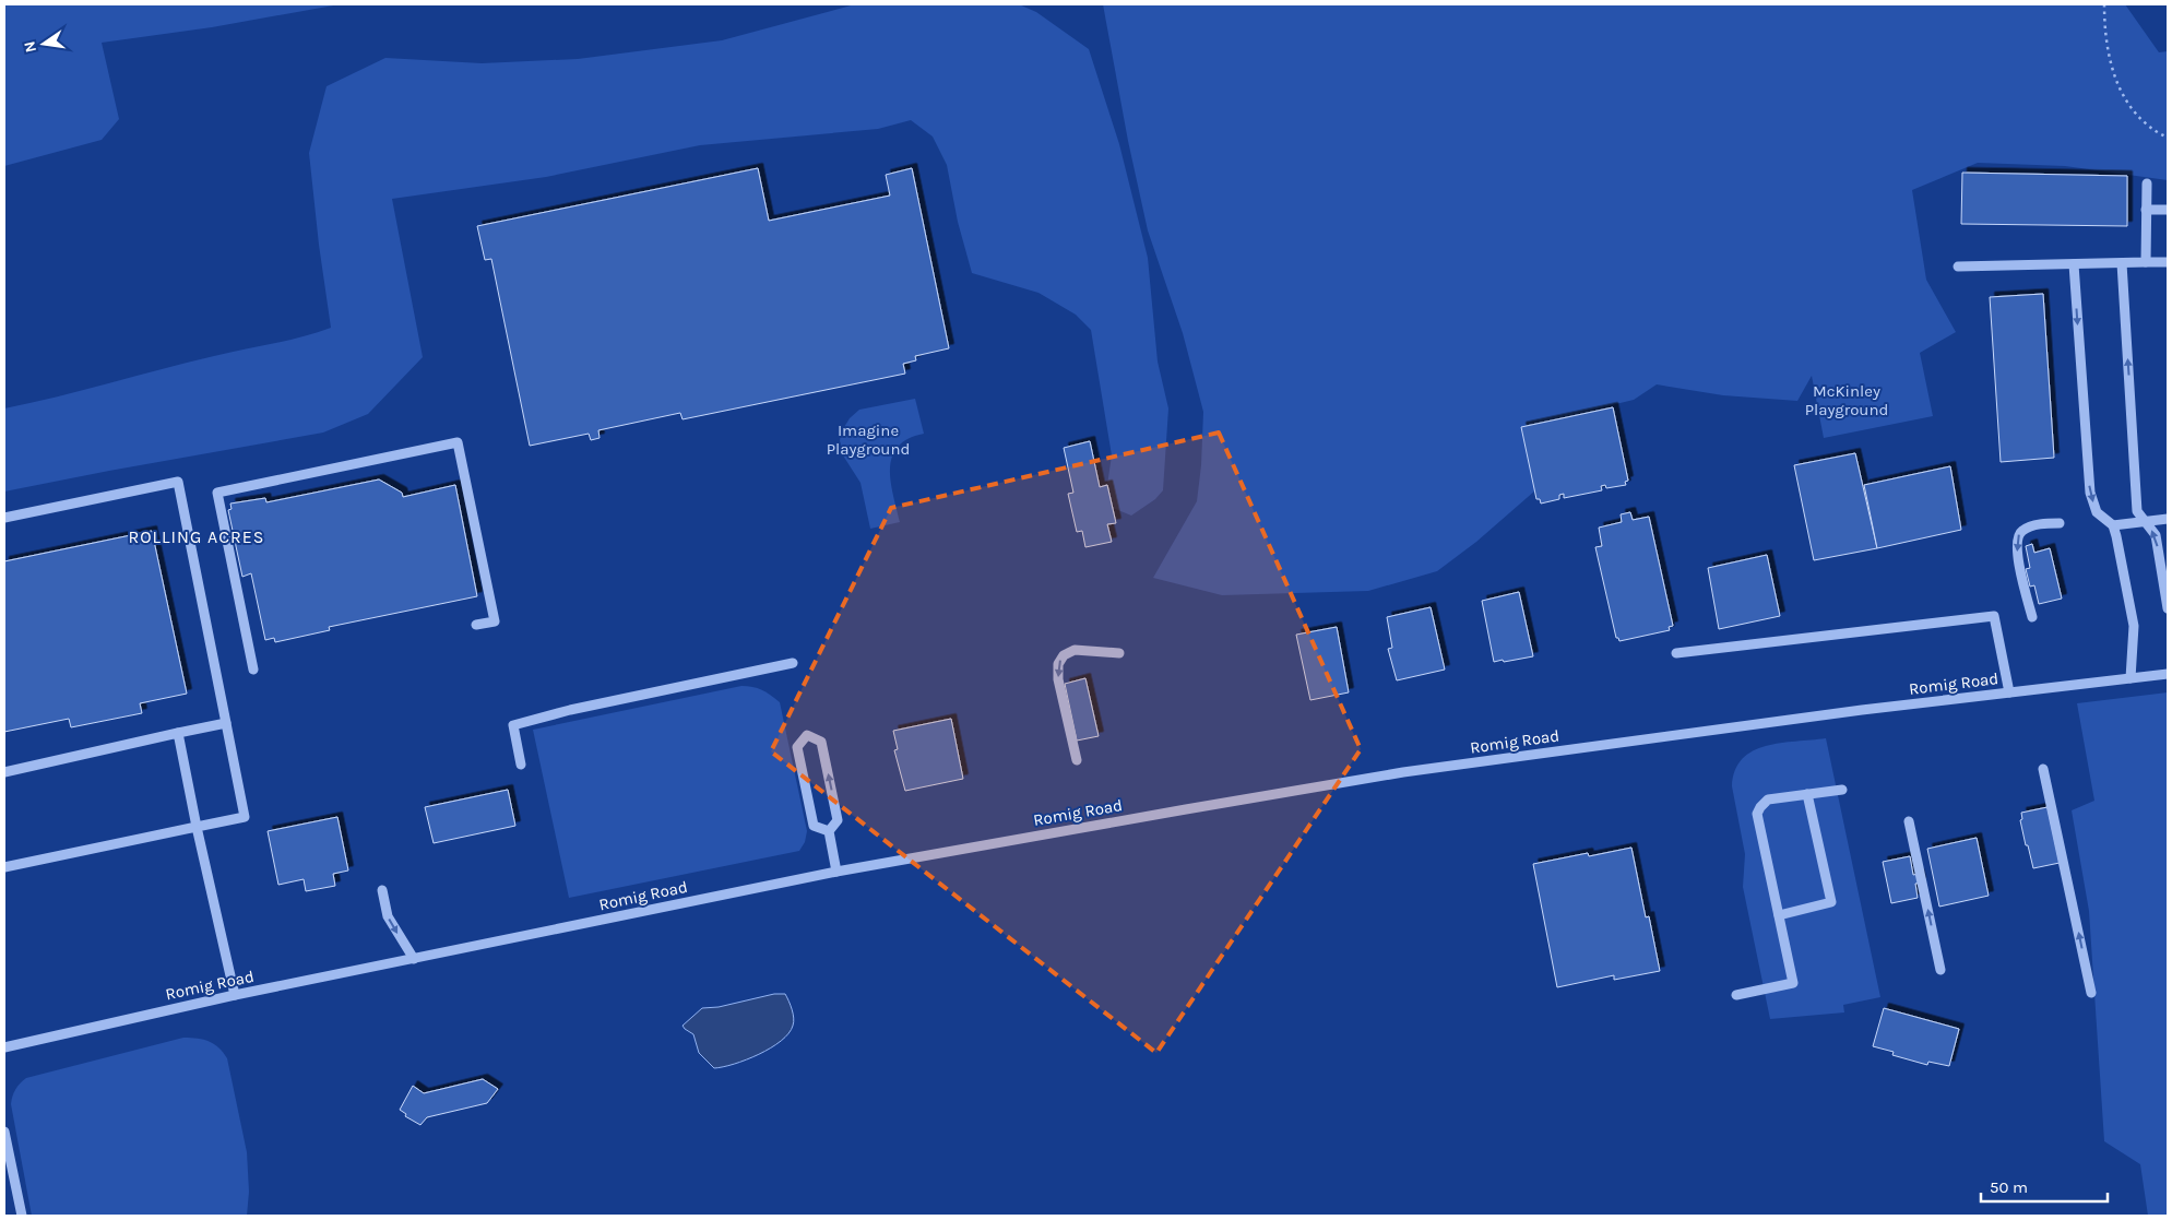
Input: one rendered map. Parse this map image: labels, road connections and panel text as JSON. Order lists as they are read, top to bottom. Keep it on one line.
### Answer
{"streets":{"street":["Romig Road"]},"districts":["ROLLING ACRES"],"parks":["McKinley Playground","Imagine Playground"],"scale_bar":"50 m","north":"left"}
